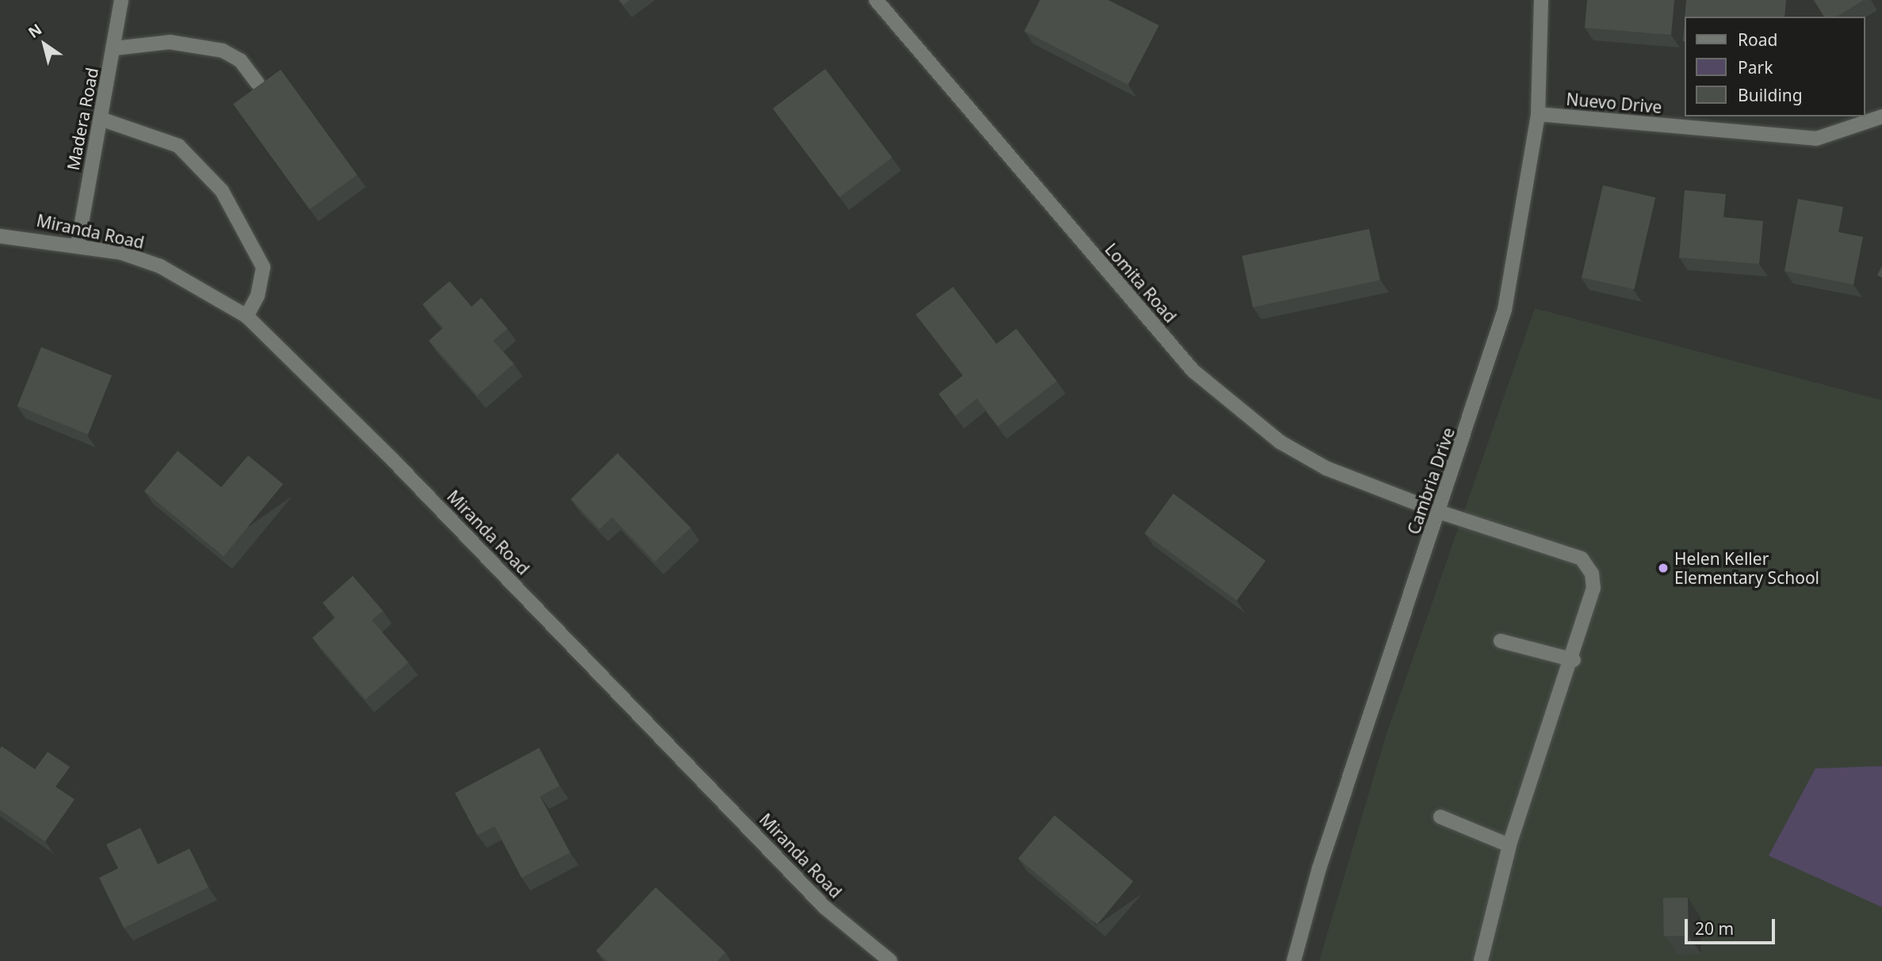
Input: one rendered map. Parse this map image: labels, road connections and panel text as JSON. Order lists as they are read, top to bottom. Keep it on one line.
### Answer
{"streets":{"street":["Nuevo Drive","Madera Road","Miranda Road","Lomita Road","Cambria Drive"]},"crossings":[["Nuevo Drive","Cambria Drive"],["Madera Road","Miranda Road"],["Lomita Road","Cambria Drive"]],"places":["Helen Keller Elementary School"],"legend":["Road","Park","Building"],"scale_bar":"20 m","north":"top left"}
